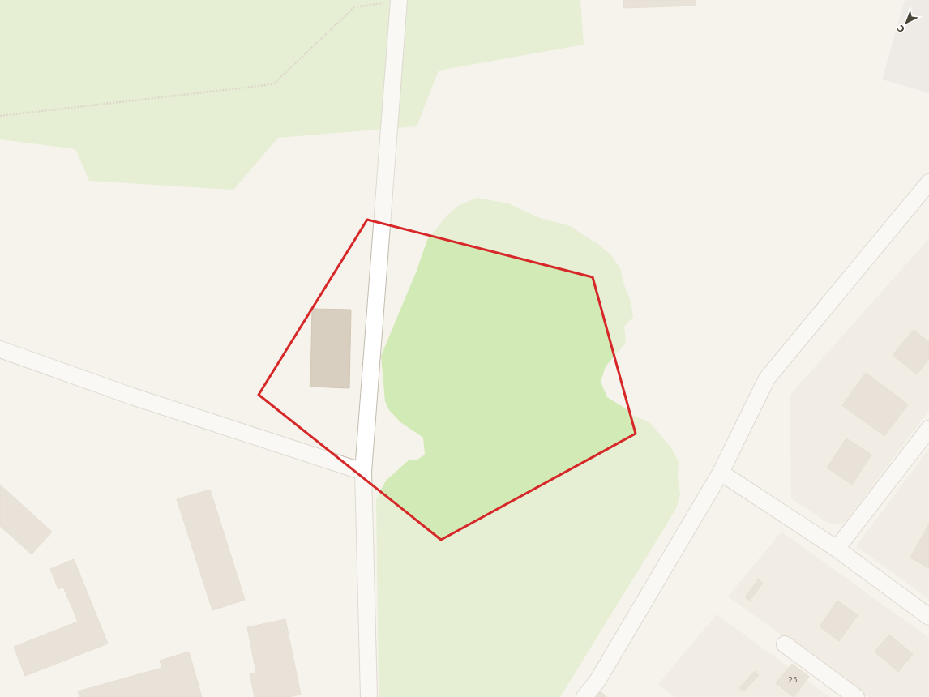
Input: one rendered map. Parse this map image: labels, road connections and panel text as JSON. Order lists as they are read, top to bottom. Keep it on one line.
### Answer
{"house_numbers":["25"],"north":"bottom left"}
